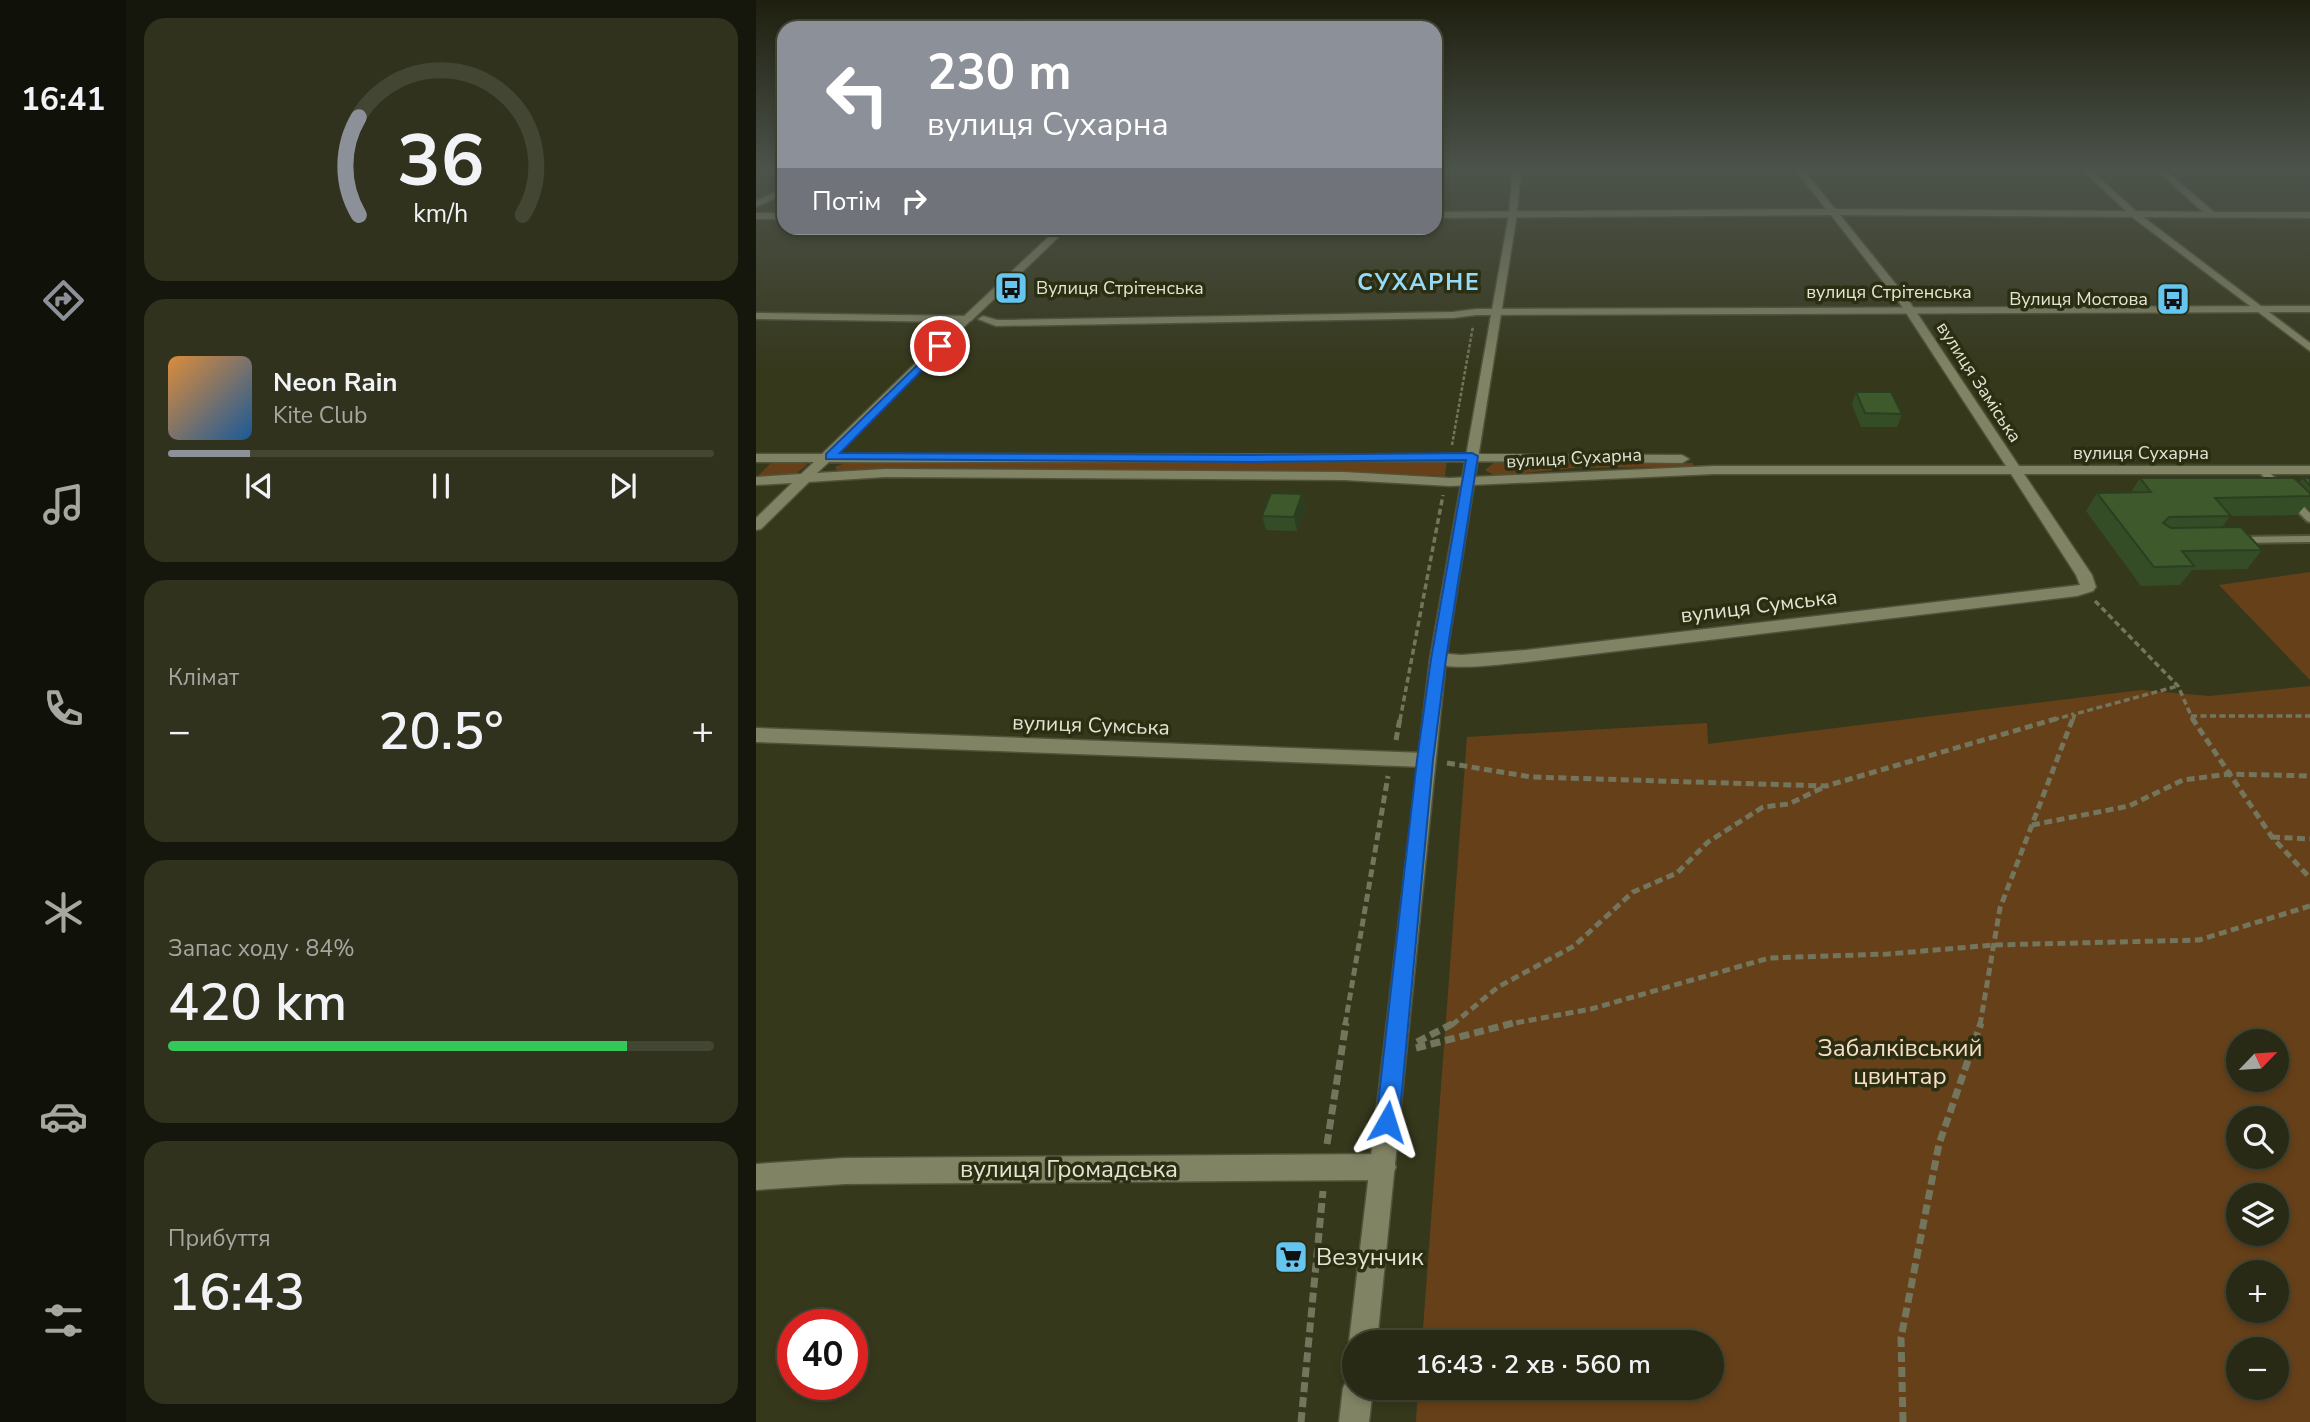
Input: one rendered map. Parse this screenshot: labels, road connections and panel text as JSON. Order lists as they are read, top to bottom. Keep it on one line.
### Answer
{"streets":{"street":["вулиця Стрітенська","вулиця Заміська","вулиця Сухарна","вулиця Сумська","вулиця Громадська"]},"crossings":[["вулиця Стрітенська","вулиця Заміська"],["вулиця Заміська","вулиця Сухарна"],["вулиця Заміська","вулиця Сумська"]],"districts":["СУХАРНЕ"],"parks":["Забалківський цвинтар"],"places":{"bus stop":["Вулиця Стрітенська","Вулиця Мостова"],"supermarket":["Везунчик"]},"north":"top right","page":{"tabs":"16:41","turn":["230 m","вулиця Сухарна"],"then":"Потім","song":["Neon Rain","Kite Club"],"tile":["Клімат",["Запас ходу · 84%","420 km"],["Прибуття","16:43"]],"heat":["−","20.5°","+"],"map_buttons":["+","−"],"limit":"40","trip":"16:43 · 2 хв · 560 m","gauge":["36","km/h"]}}
